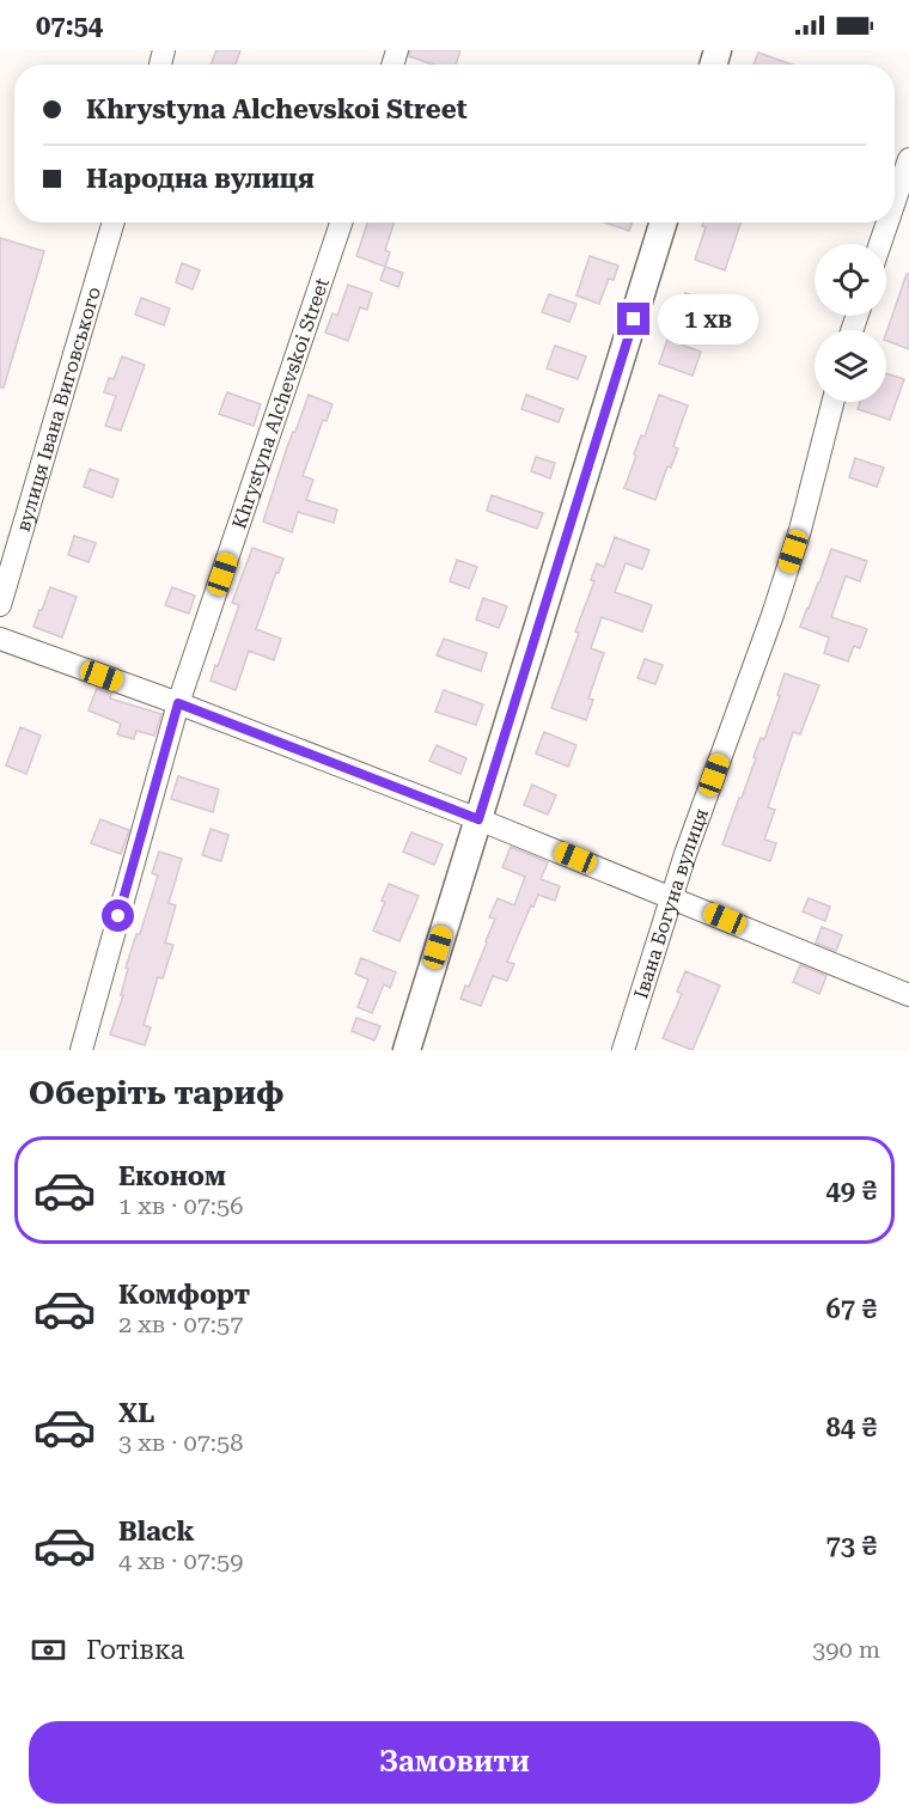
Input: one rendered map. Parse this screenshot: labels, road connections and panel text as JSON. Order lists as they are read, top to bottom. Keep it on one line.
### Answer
{"streets":{"street":["Khrystyna Alchevskoi Street","вулиця Івана Виговського","Івана Богуна вулиця"]},"page":{"status":"07:54","banner":["Khrystyna Alchevskoi Street","Народна вулиця"],"bubble":"1 хв","heading":"Оберіть тариф","list":[{"name":"Економ","note":"1 хв · 07:56","value":"49 ₴"},{"name":"Комфорт","note":"2 хв · 07:57","value":"67 ₴"},{"name":"XL","note":"3 хв · 07:58","value":"84 ₴"},{"name":"Black","note":"4 хв · 07:59","value":"73 ₴"}],"pay":["Готівка","390 m"],"buttons":"Замовити"}}
